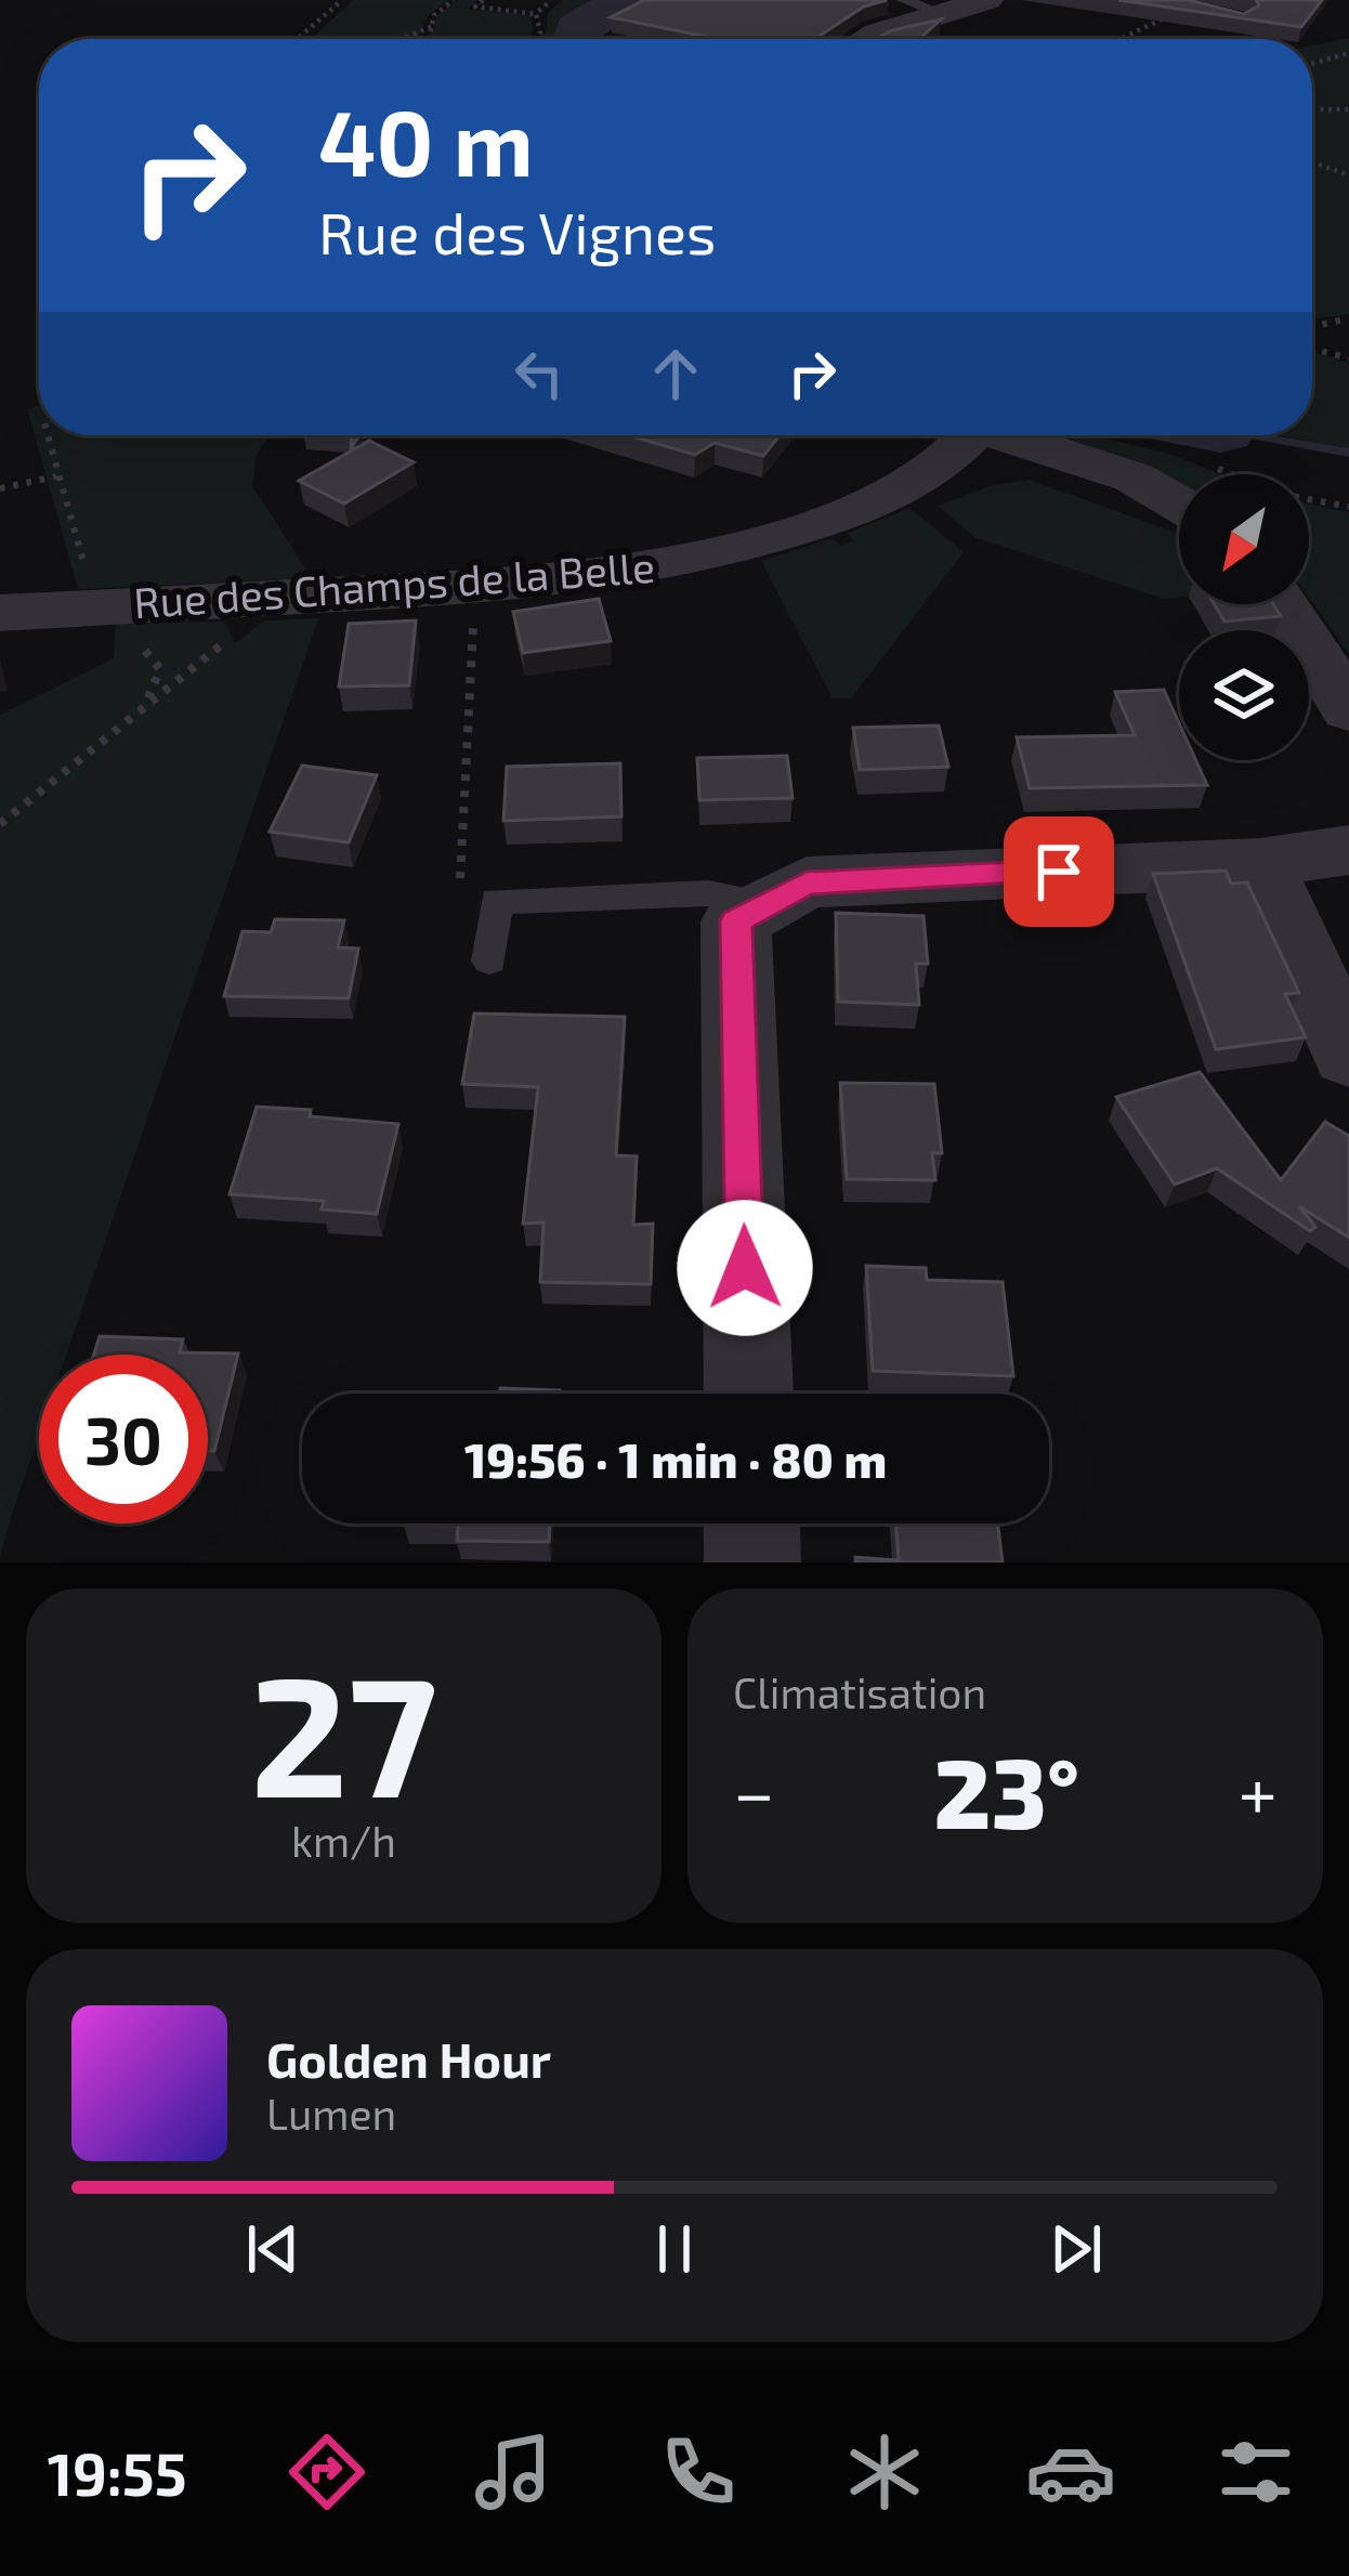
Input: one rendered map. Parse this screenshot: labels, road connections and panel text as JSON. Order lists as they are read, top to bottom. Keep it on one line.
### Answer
{"streets":{"street":["Rue des Champs de la Belle"]},"north":"bottom left","page":{"turn":["40 m","Rue des Vignes"],"limit":"30","trip":"19:56 · 1 min · 80 m","tile":[["27","km/h"],"Climatisation"],"heat":["−","23°","+"],"song":["Golden Hour","Lumen"],"tabs":"19:55"}}
